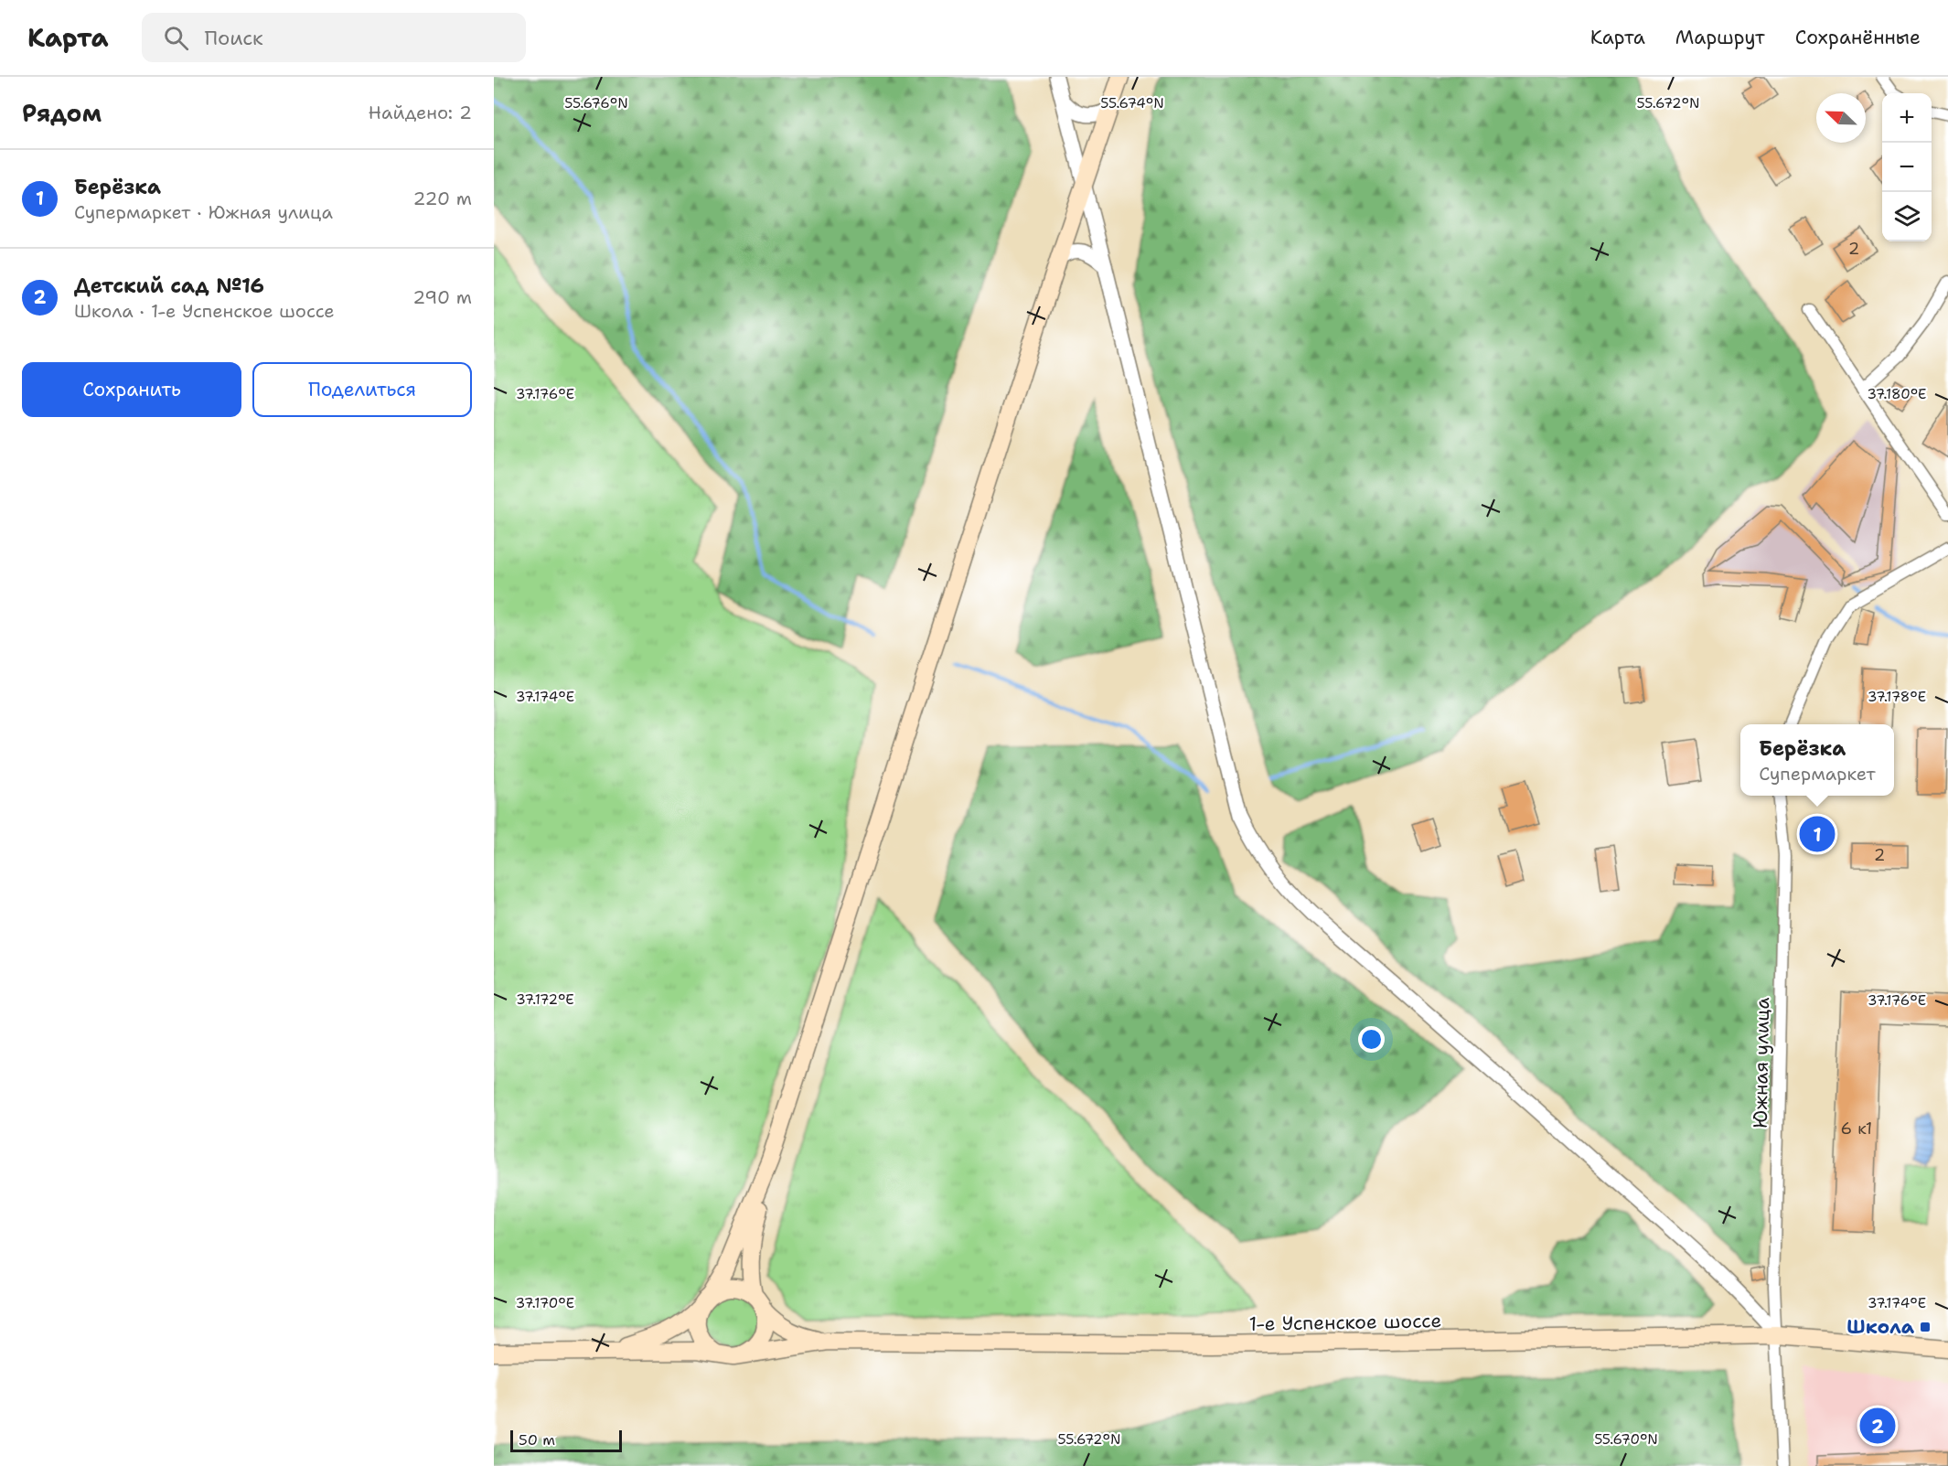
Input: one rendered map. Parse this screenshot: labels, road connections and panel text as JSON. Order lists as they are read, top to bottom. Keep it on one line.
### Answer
{"streets":{"main road":["1-е Успенское шоссе"],"street":["Южная улица"]},"crossings":[["Южная улица","1-е Успенское шоссе"]],"places":{"transit":["Школа"]},"house_numbers":["2","2","6 к1"],"scale_bar":"50 m","north":"top left","page":{"header":"Карта","search":"Поиск","nav":["Карта","Маршрут","Сохранённые"],"heading":["Рядом","Найдено: 2"],"map_buttons":["+","−"],"list":[{"mark":"1","name":"Берёзка","note":"Супермаркет · Южная улица","value":"220 m"},{"mark":"2","name":"Детский сад №16","note":"Школа · 1-е Успенское шоссе","value":"290 m"}],"buttons":["Сохранить","Поделиться"],"popup":["Берёзка","Супермаркет"],"pins":["1","2"],"scale":"50 m"},"coordinates":["55.674°N","55.672°N","55.676°N","37.176°E","37.180°E","37.174°E","37.178°E","37.172°E","37.170°E","55.670°N"]}
